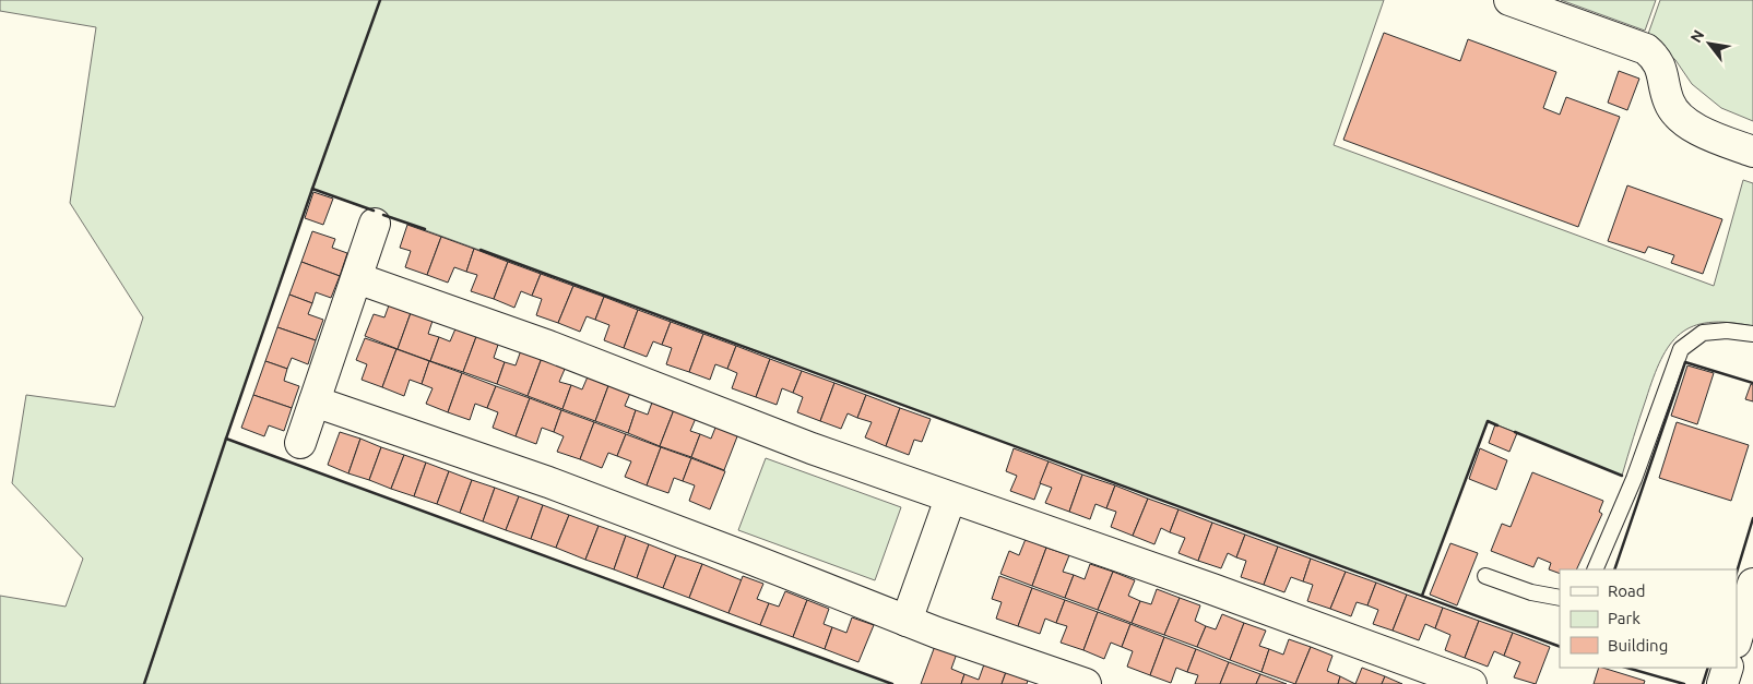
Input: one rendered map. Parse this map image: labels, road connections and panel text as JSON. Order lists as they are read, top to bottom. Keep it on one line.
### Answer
{"legend":["Road","Park","Building"],"north":"top left"}
